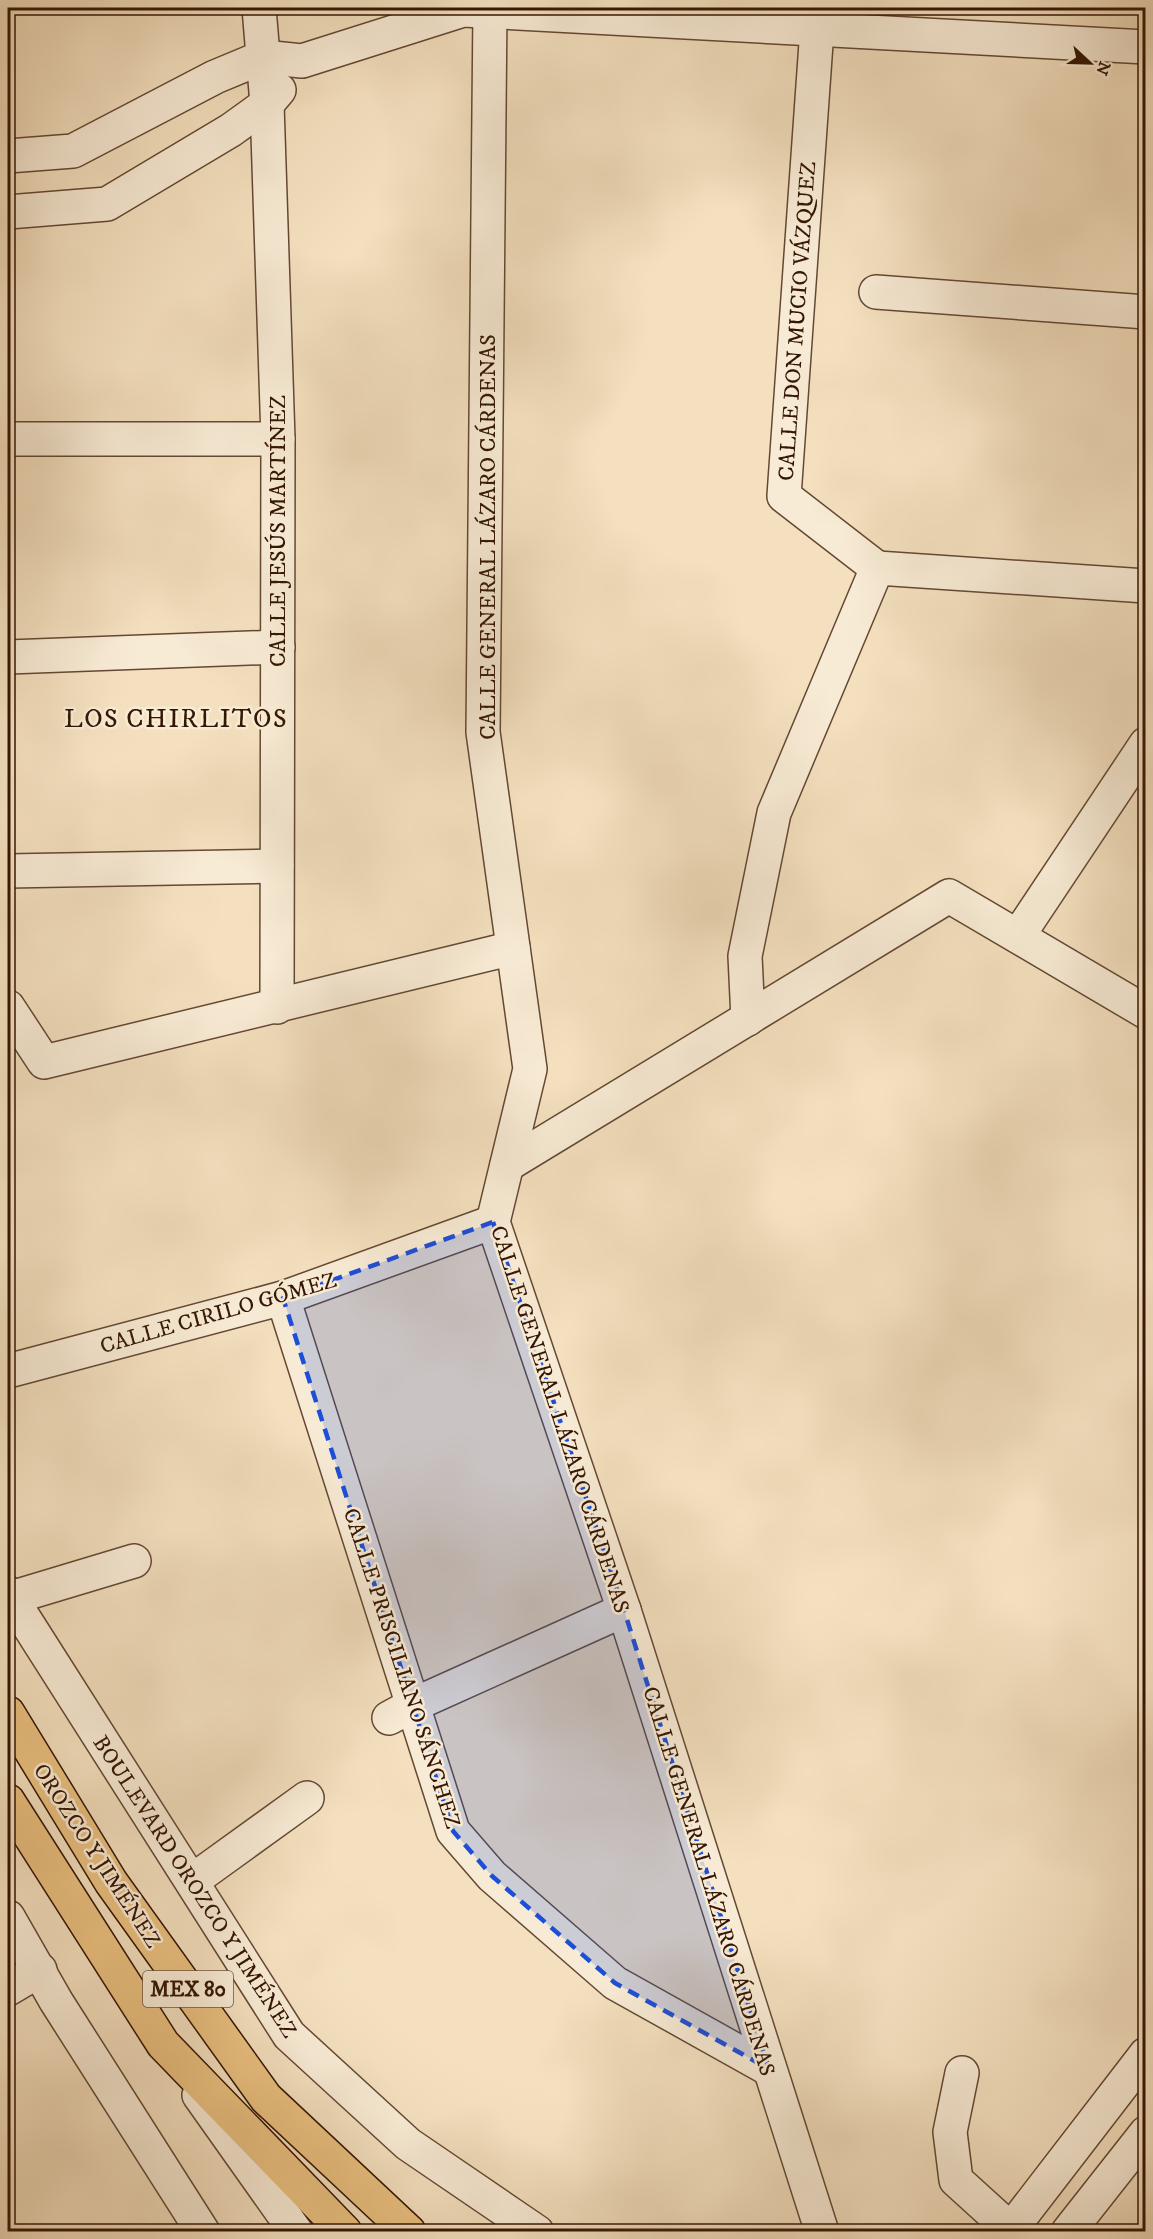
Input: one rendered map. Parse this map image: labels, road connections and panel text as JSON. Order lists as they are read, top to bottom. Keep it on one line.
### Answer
{"streets":{"highway":["OROZCO Y JIMÉNEZ","MEX 80"],"street":["CALLE DON MUCIO VÁZQUEZ","CALLE JESÚS MARTÍNEZ","CALLE GENERAL LÁZARO CÁRDENAS","CALLE CIRILO GÓMEZ","CALLE PRISCILIANO SÁNCHEZ","BOULEVARD OROZCO Y JIMÉNEZ"]},"crossings":[["CALLE GENERAL LÁZARO CÁRDENAS","CALLE CIRILO GÓMEZ"],["CALLE GENERAL LÁZARO CÁRDENAS","CALLE PRISCILIANO SÁNCHEZ"],["CALLE CIRILO GÓMEZ","CALLE PRISCILIANO SÁNCHEZ"]],"districts":["LOS CHIRLITOS"],"north":"right"}
